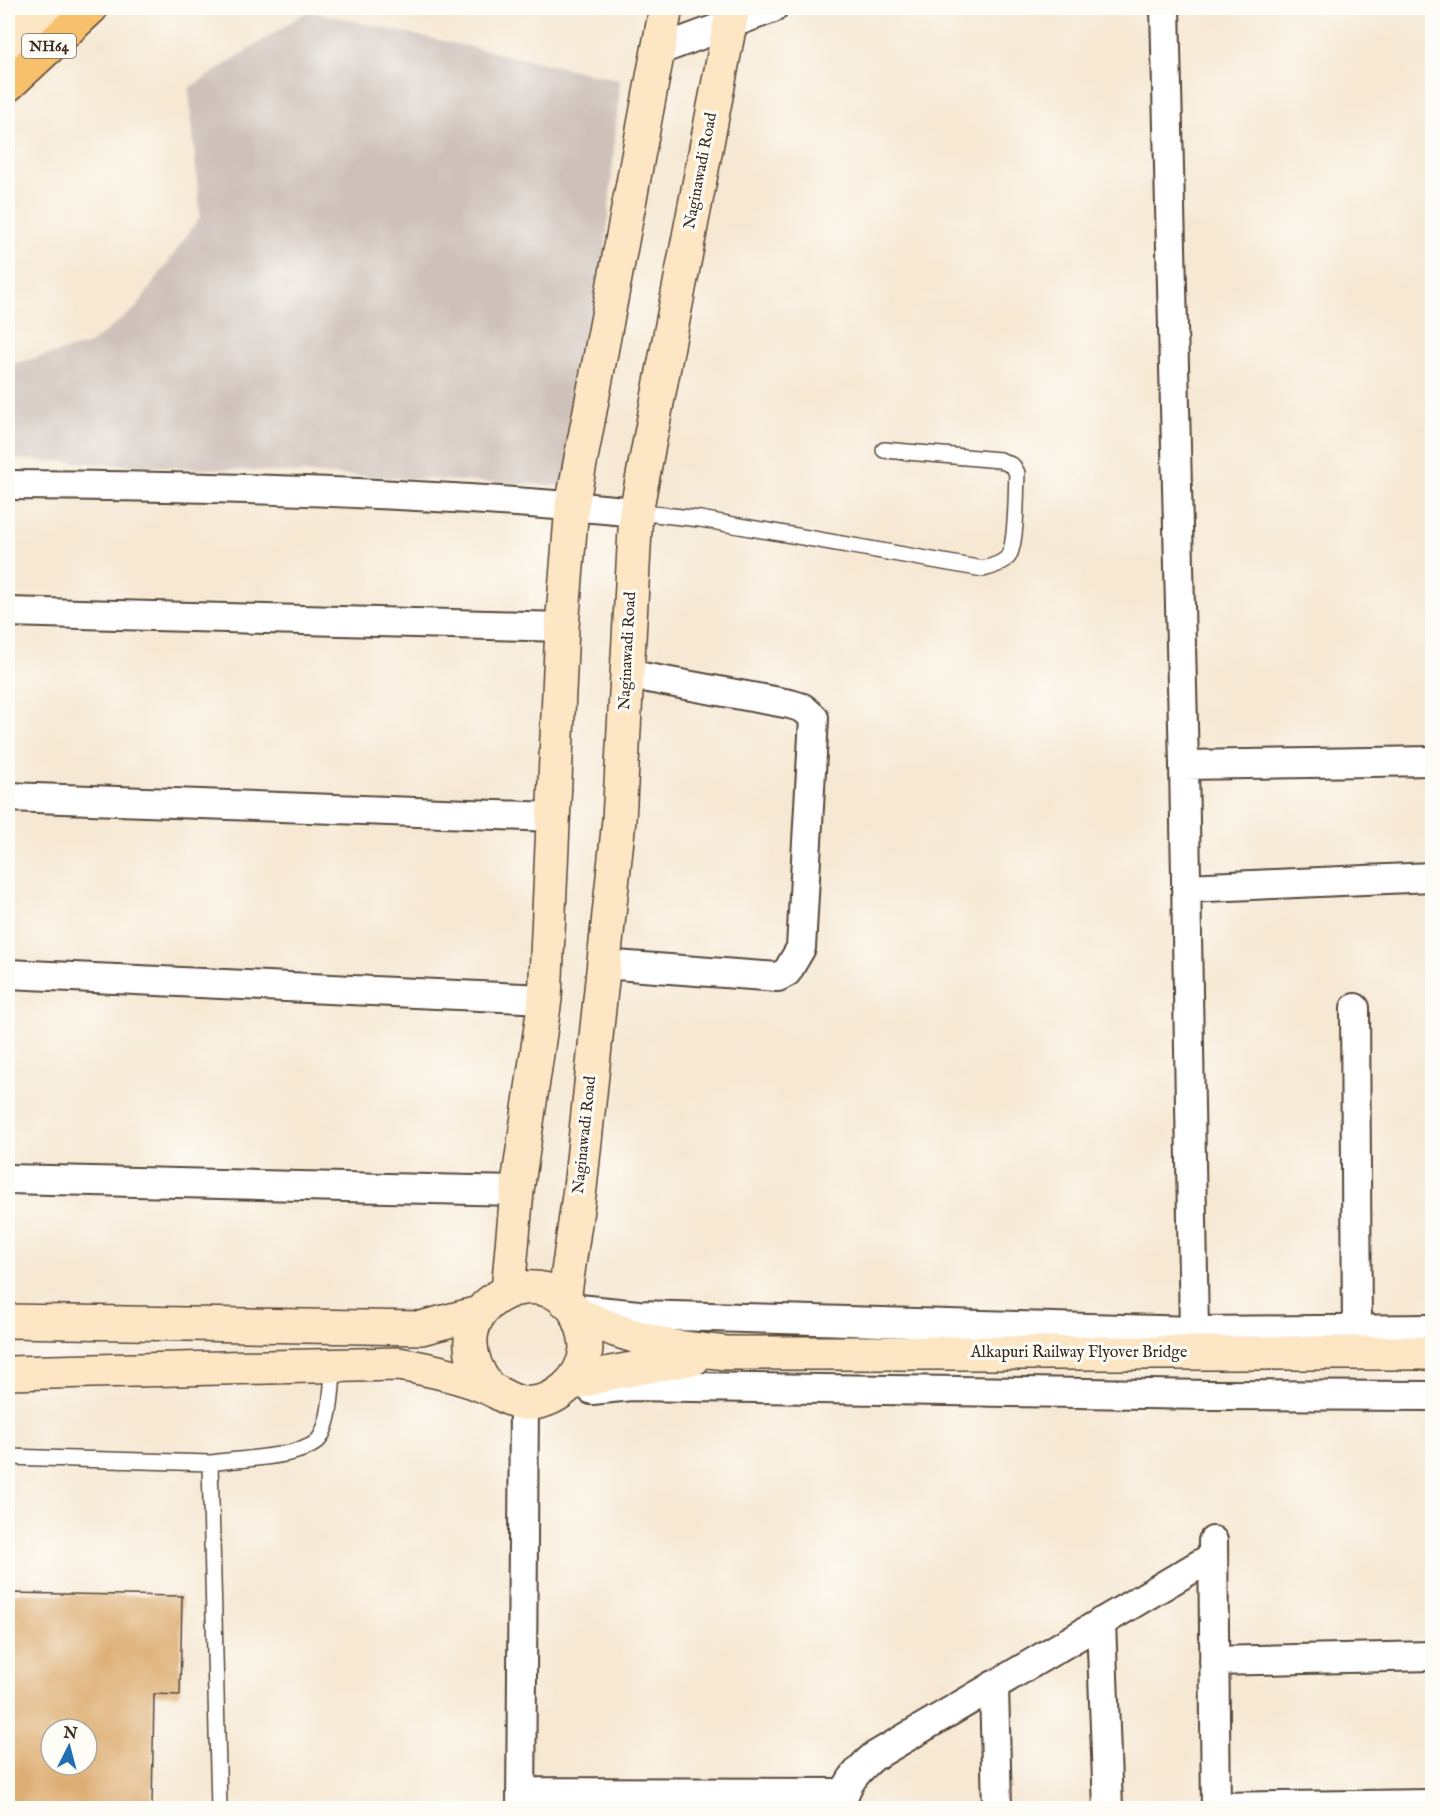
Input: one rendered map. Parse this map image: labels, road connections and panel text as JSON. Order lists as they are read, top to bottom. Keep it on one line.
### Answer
{"streets":{"highway":["NH64"],"street":["Naginawadi Road","Alkapuri Railway Flyover Bridge"]},"crossings":[["Naginawadi Road","Alkapuri Railway Flyover Bridge"]],"north":"top"}
